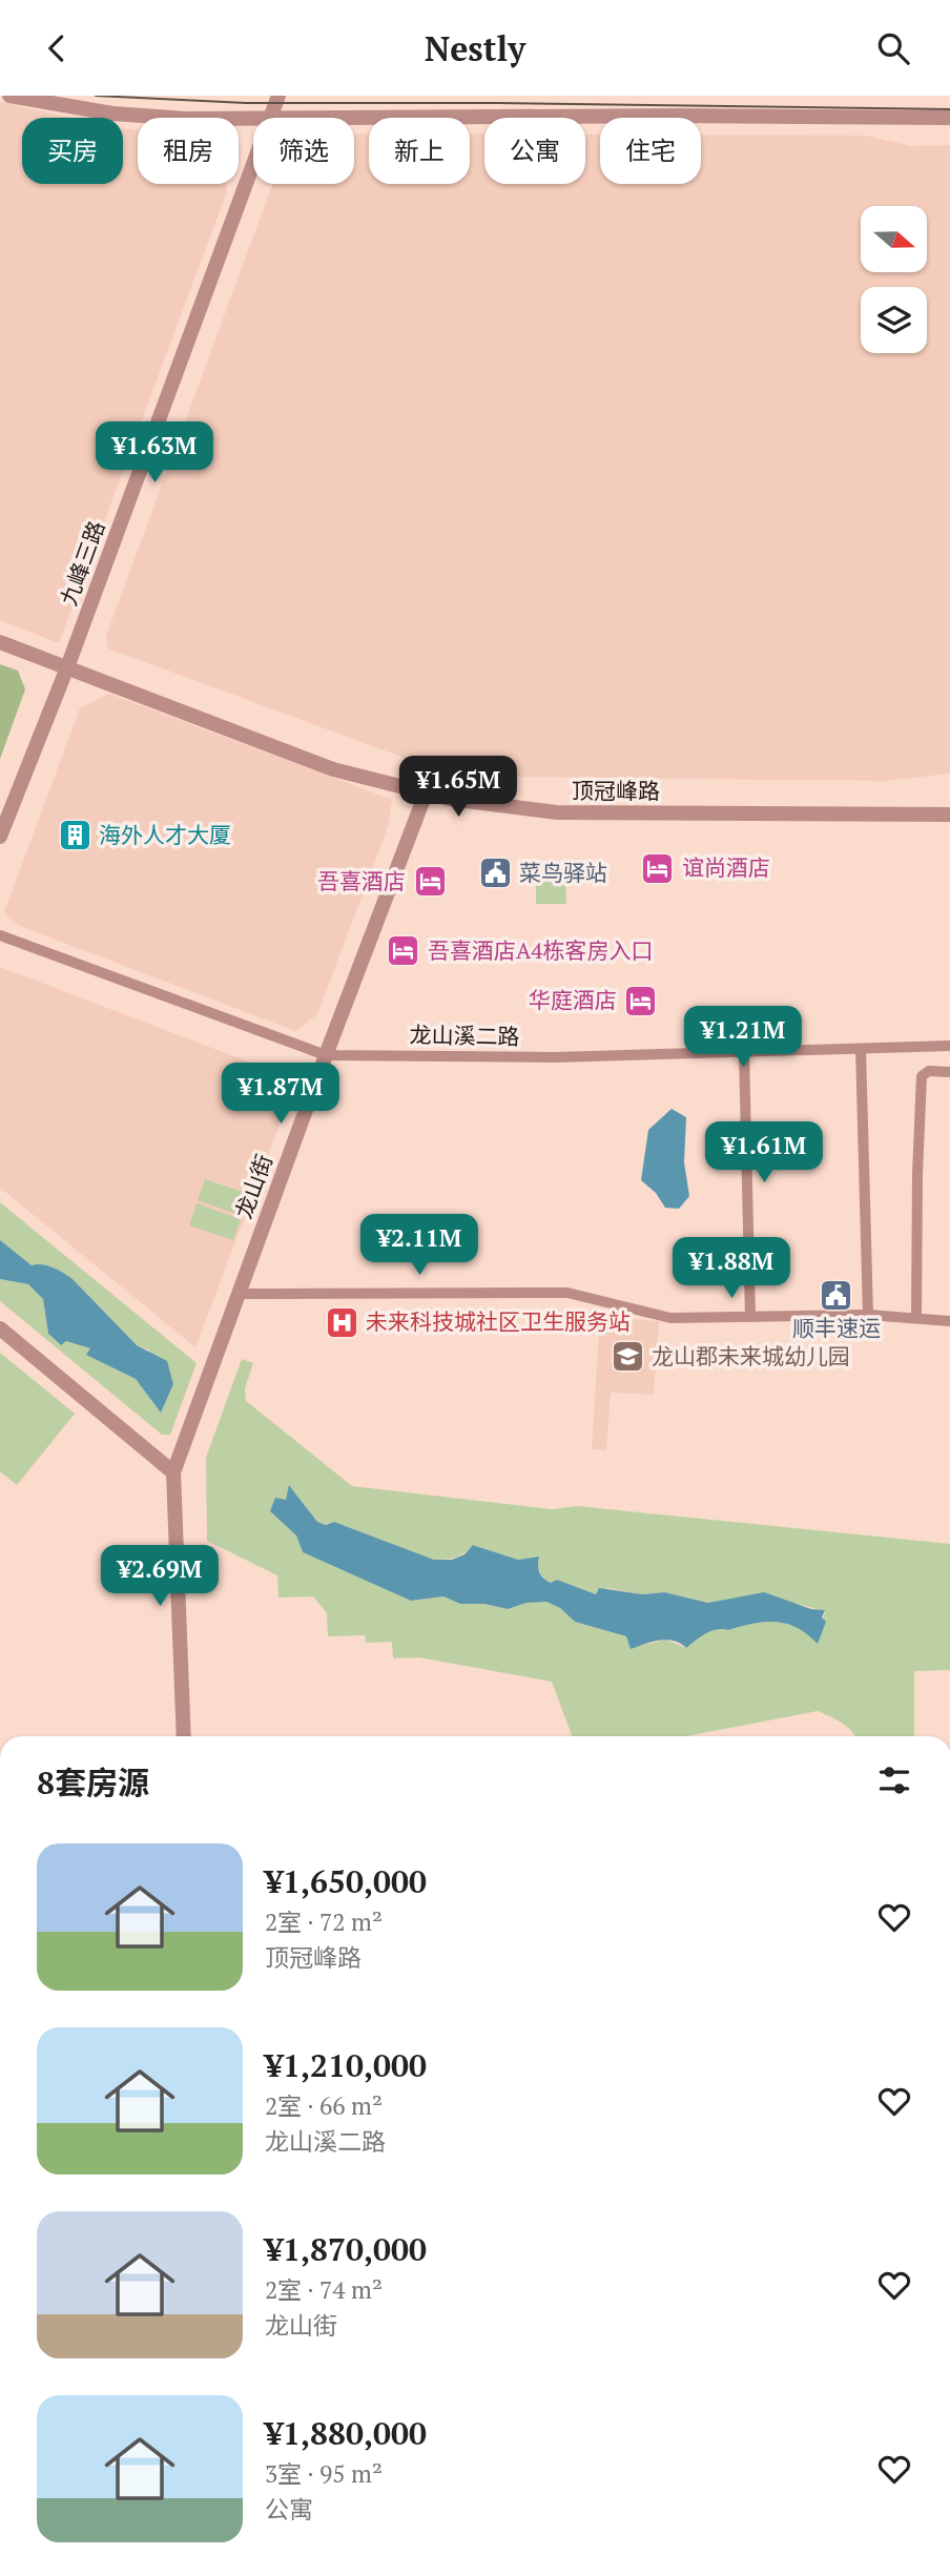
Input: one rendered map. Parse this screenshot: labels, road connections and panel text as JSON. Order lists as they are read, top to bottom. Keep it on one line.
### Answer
{"streets":{"street":["九峰三路","顶冠峰路","龙山溪二路","龙山街"]},"crossings":[["九峰三路","顶冠峰路"],["顶冠峰路","龙山街"],["龙山溪二路","龙山街"]],"places":{"building":["海外人才大厦"],"hotel":["谊尚酒店","吾喜酒店","吾喜酒店A4栋客房入口","华庭酒店"],"public building":["菜鸟驿站","顺丰速运"],"hospital":["未来科技城社区卫生服务站"],"school or university":["龙山郡未来城幼儿园"]},"north":"right","page":{"header":"Nestly","chip":["买房","租房","筛选","新上","公寓","住宅"],"price":["¥1.63M","¥1.65M","¥1.21M","¥1.87M","¥1.61M","¥2.11M","¥1.88M","¥2.69M"],"heading":"8套房源","list":[{"name":"¥1,650,000","note":"2室 · 72 m² · 顶冠峰路"},{"name":"¥1,210,000","note":"2室 · 66 m² · 龙山溪二路"},{"name":"¥1,870,000","note":"2室 · 74 m² · 龙山街"},{"name":"¥1,880,000","note":"3室 · 95 m² · 公寓"}]}}
